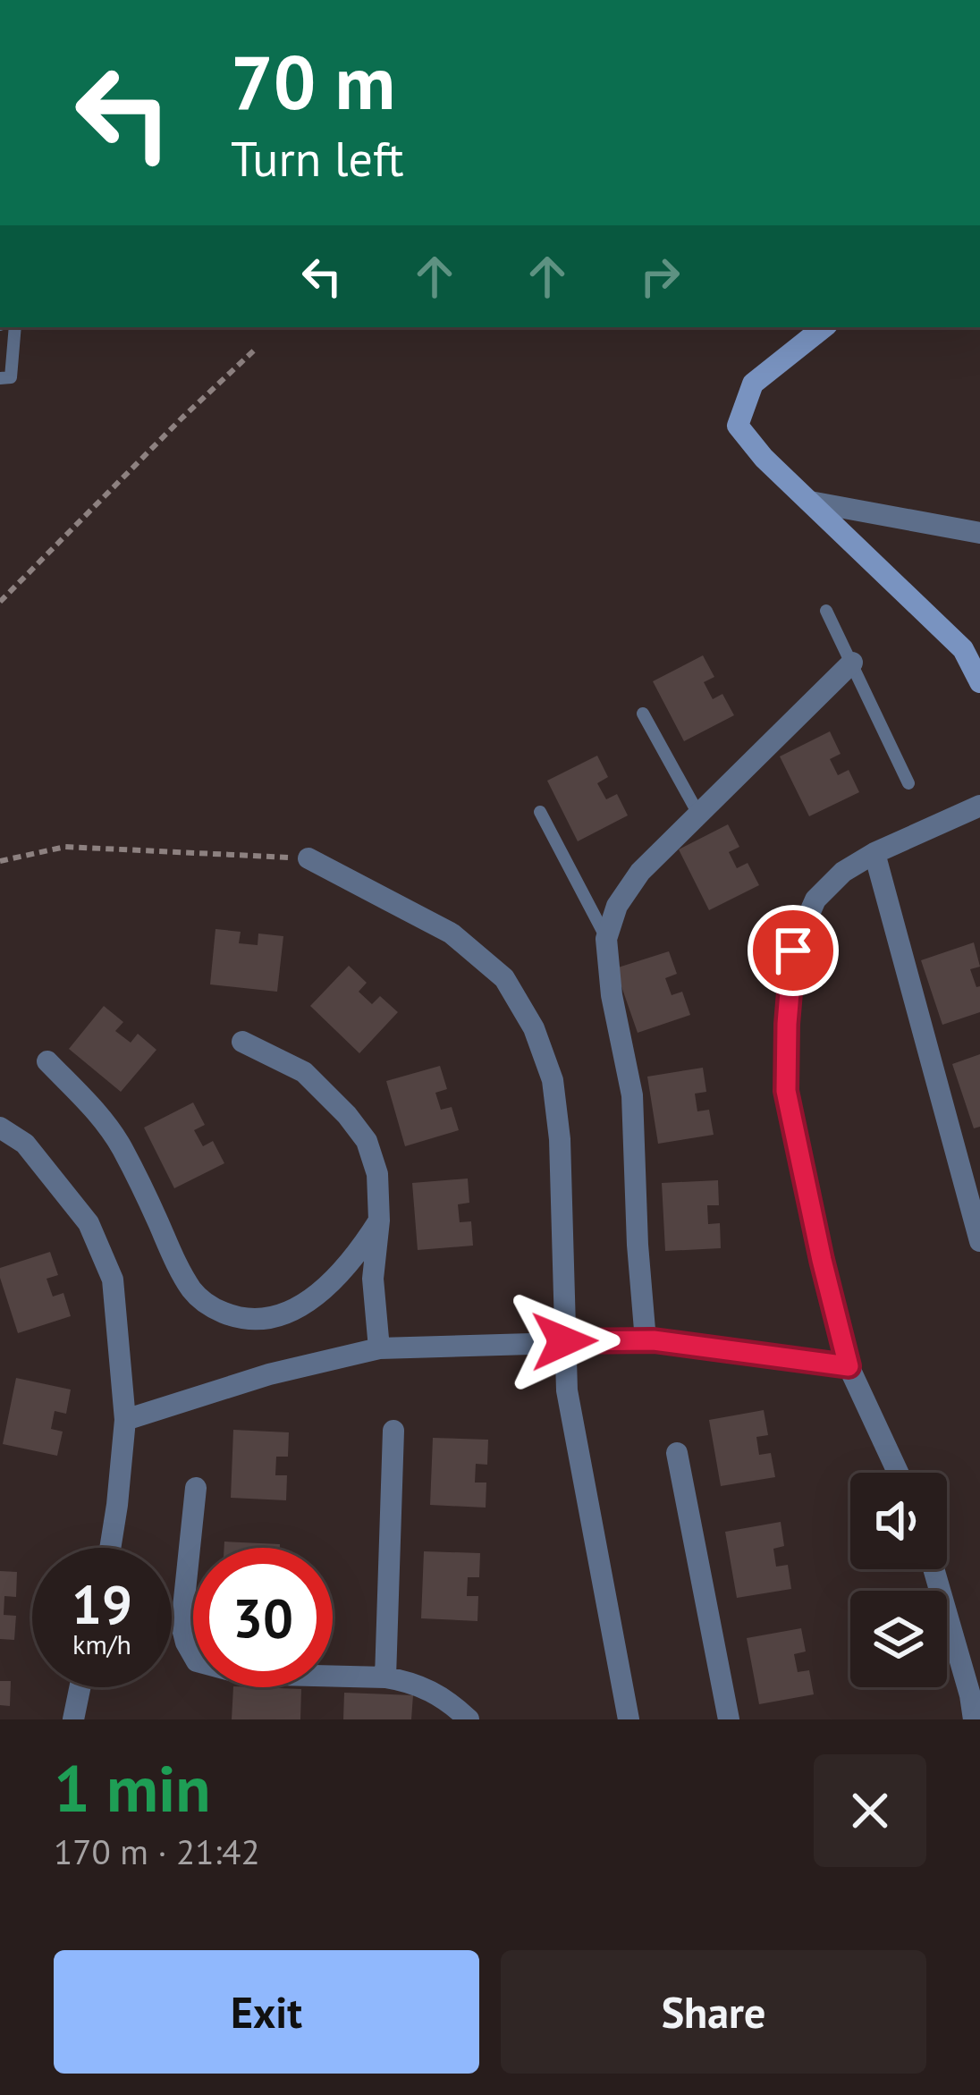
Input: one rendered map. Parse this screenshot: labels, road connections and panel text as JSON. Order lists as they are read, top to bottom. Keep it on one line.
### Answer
{"page":{"turn":["70 m","Turn left"],"speed":"19 km/h","limit":"30","heading":["1 min","170 m · 21:42"],"buttons":["Exit","Share"]}}
